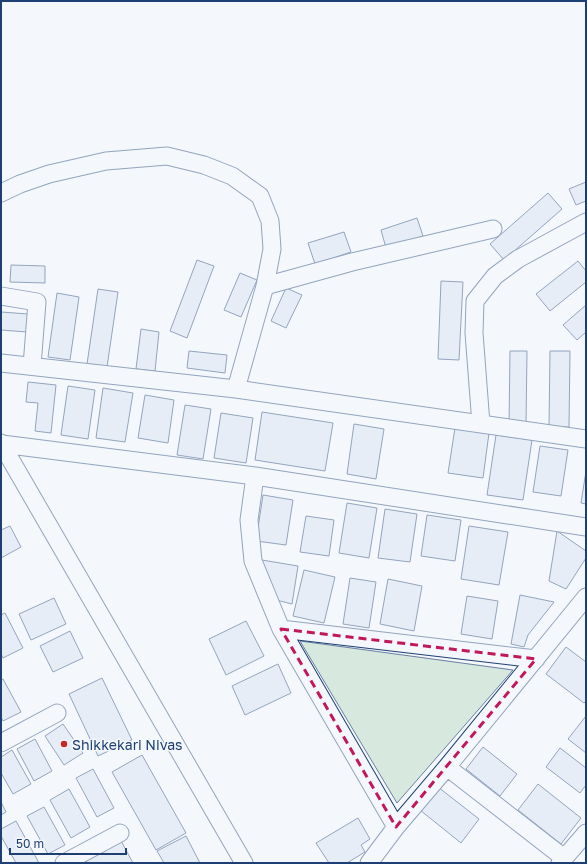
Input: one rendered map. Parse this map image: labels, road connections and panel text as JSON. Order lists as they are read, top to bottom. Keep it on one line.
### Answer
{"places":["Shikkekari Nivas"],"scale_bar":"50 m"}
